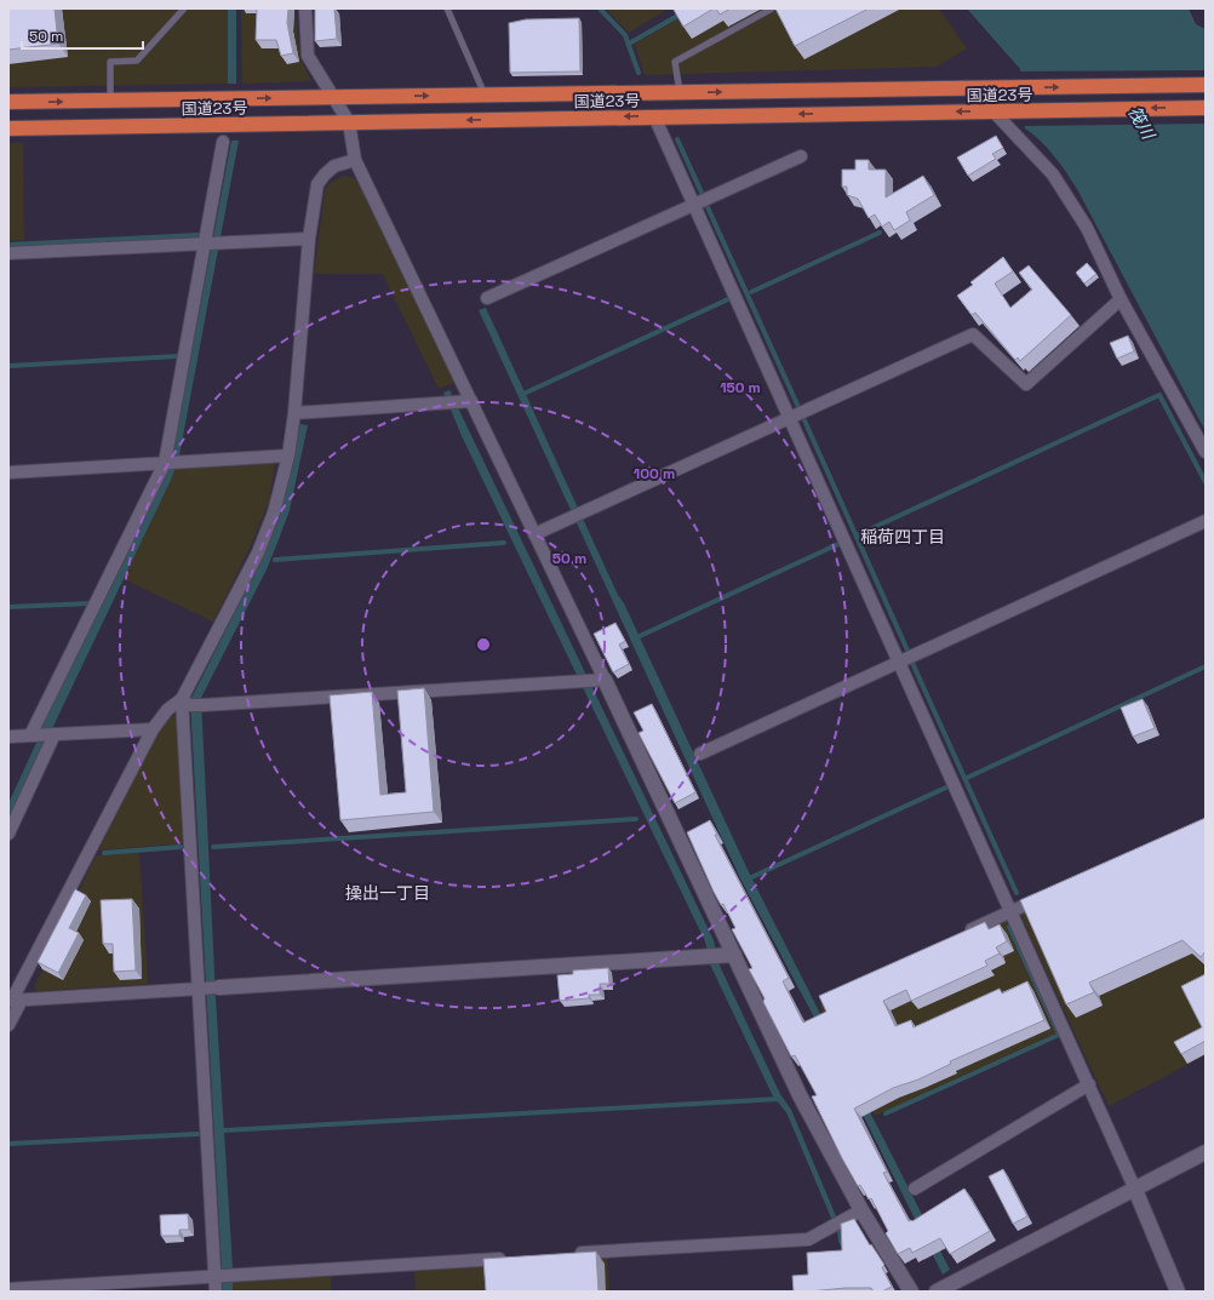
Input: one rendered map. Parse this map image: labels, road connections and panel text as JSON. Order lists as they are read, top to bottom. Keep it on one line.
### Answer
{"streets":{"highway":["国道23号"]},"districts":["稲荷四丁目","操出一丁目"],"water":["筏川"],"scale_bar":"50 m","rings":["150 m","100 m","50 m"]}
